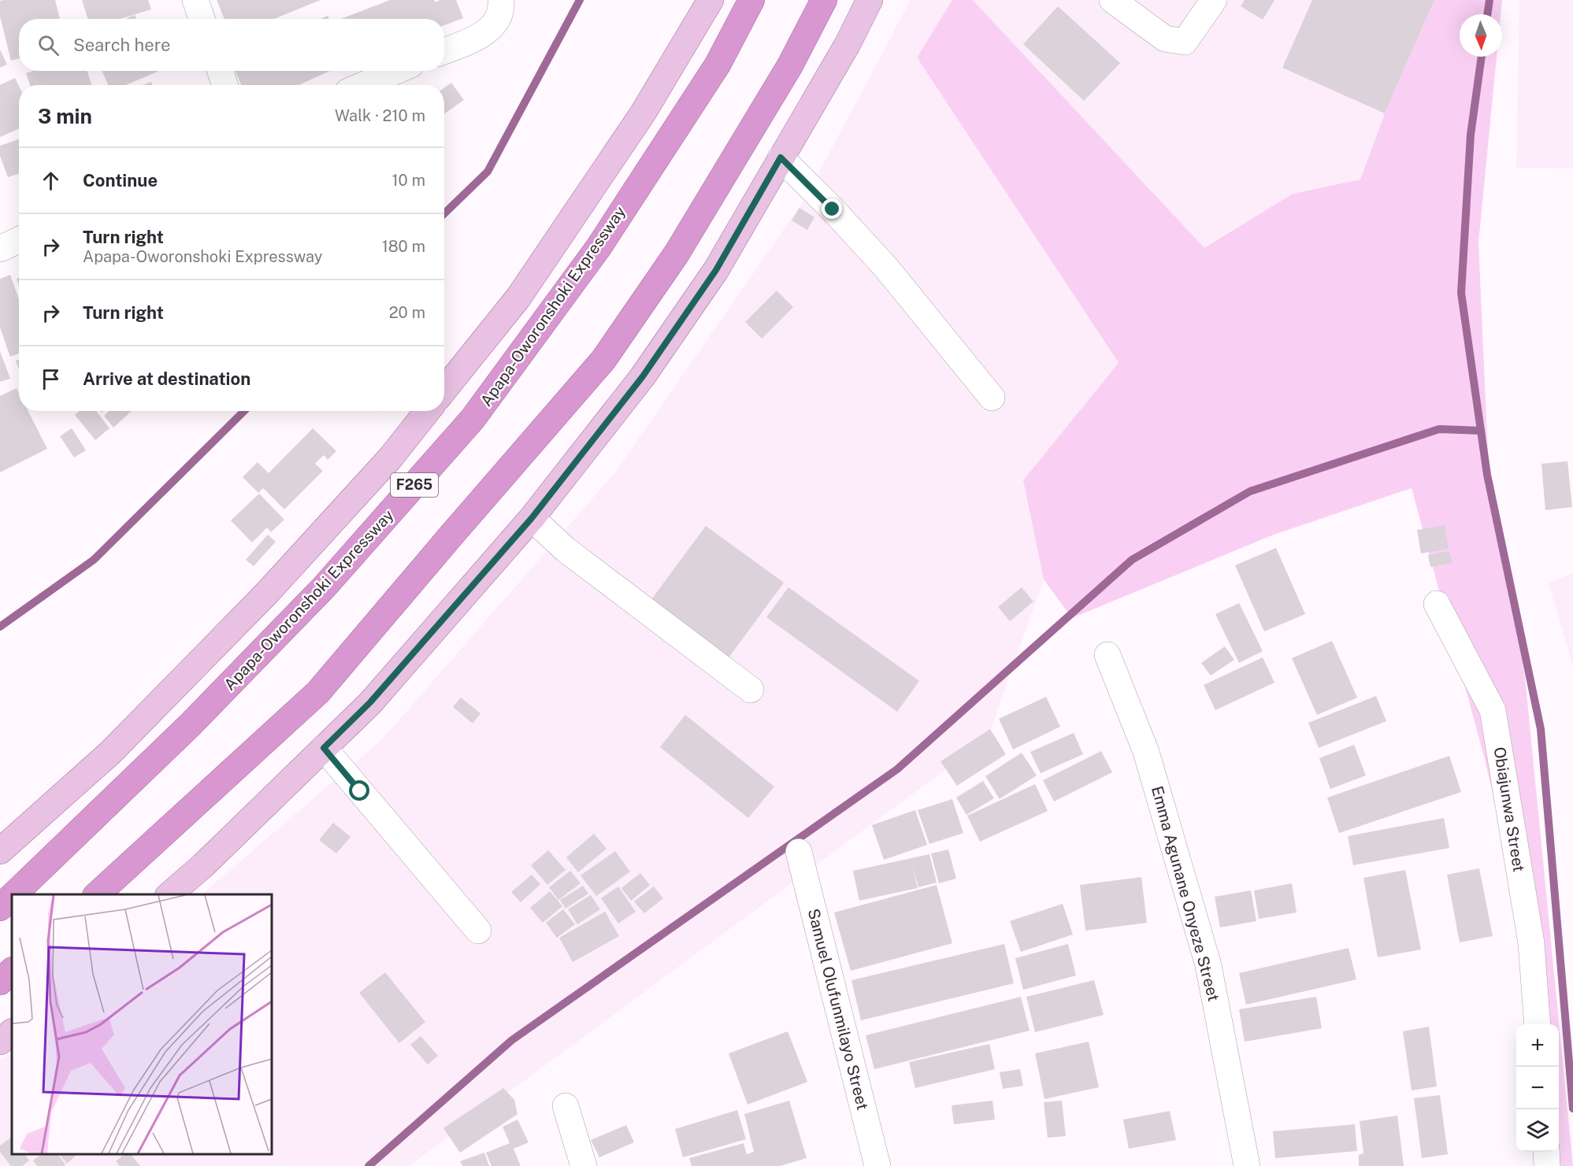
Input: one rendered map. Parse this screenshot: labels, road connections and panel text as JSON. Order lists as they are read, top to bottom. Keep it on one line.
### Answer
{"streets":{"highway":["Apapa-Oworonshoki Expressway","F265"],"street":["Obiajunwa Street","Emma Agunane Onyeze Street","Samuel Olufunmilayo Street"]},"north":"bottom","page":{"search":"Search here","heading":["3 min","Walk · 210 m"],"list":[["Continue","10 m"],["Turn right","Apapa-Oworonshoki Expressway","180 m"],["Turn right","20 m"],"Arrive at destination"],"map_buttons":["+","−"]}}
